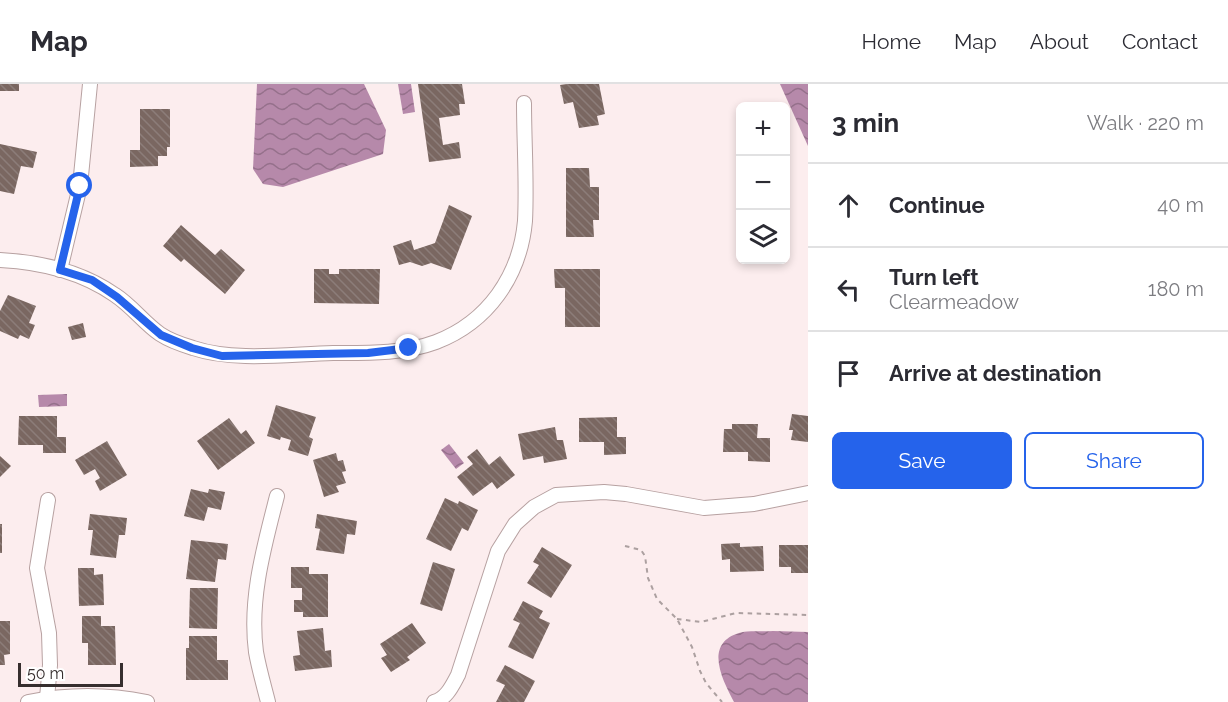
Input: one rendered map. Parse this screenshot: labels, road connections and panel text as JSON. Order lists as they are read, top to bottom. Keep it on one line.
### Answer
{"scale_bar":"50 m","page":{"header":"Map","nav":["Home","Map","About","Contact"],"heading":["3 min","Walk · 220 m"],"map_buttons":["+","−"],"list":[["Continue","40 m"],["Turn left","Clearmeadow","180 m"],"Arrive at destination"],"buttons":["Save","Share"],"scale":"50 m"}}
